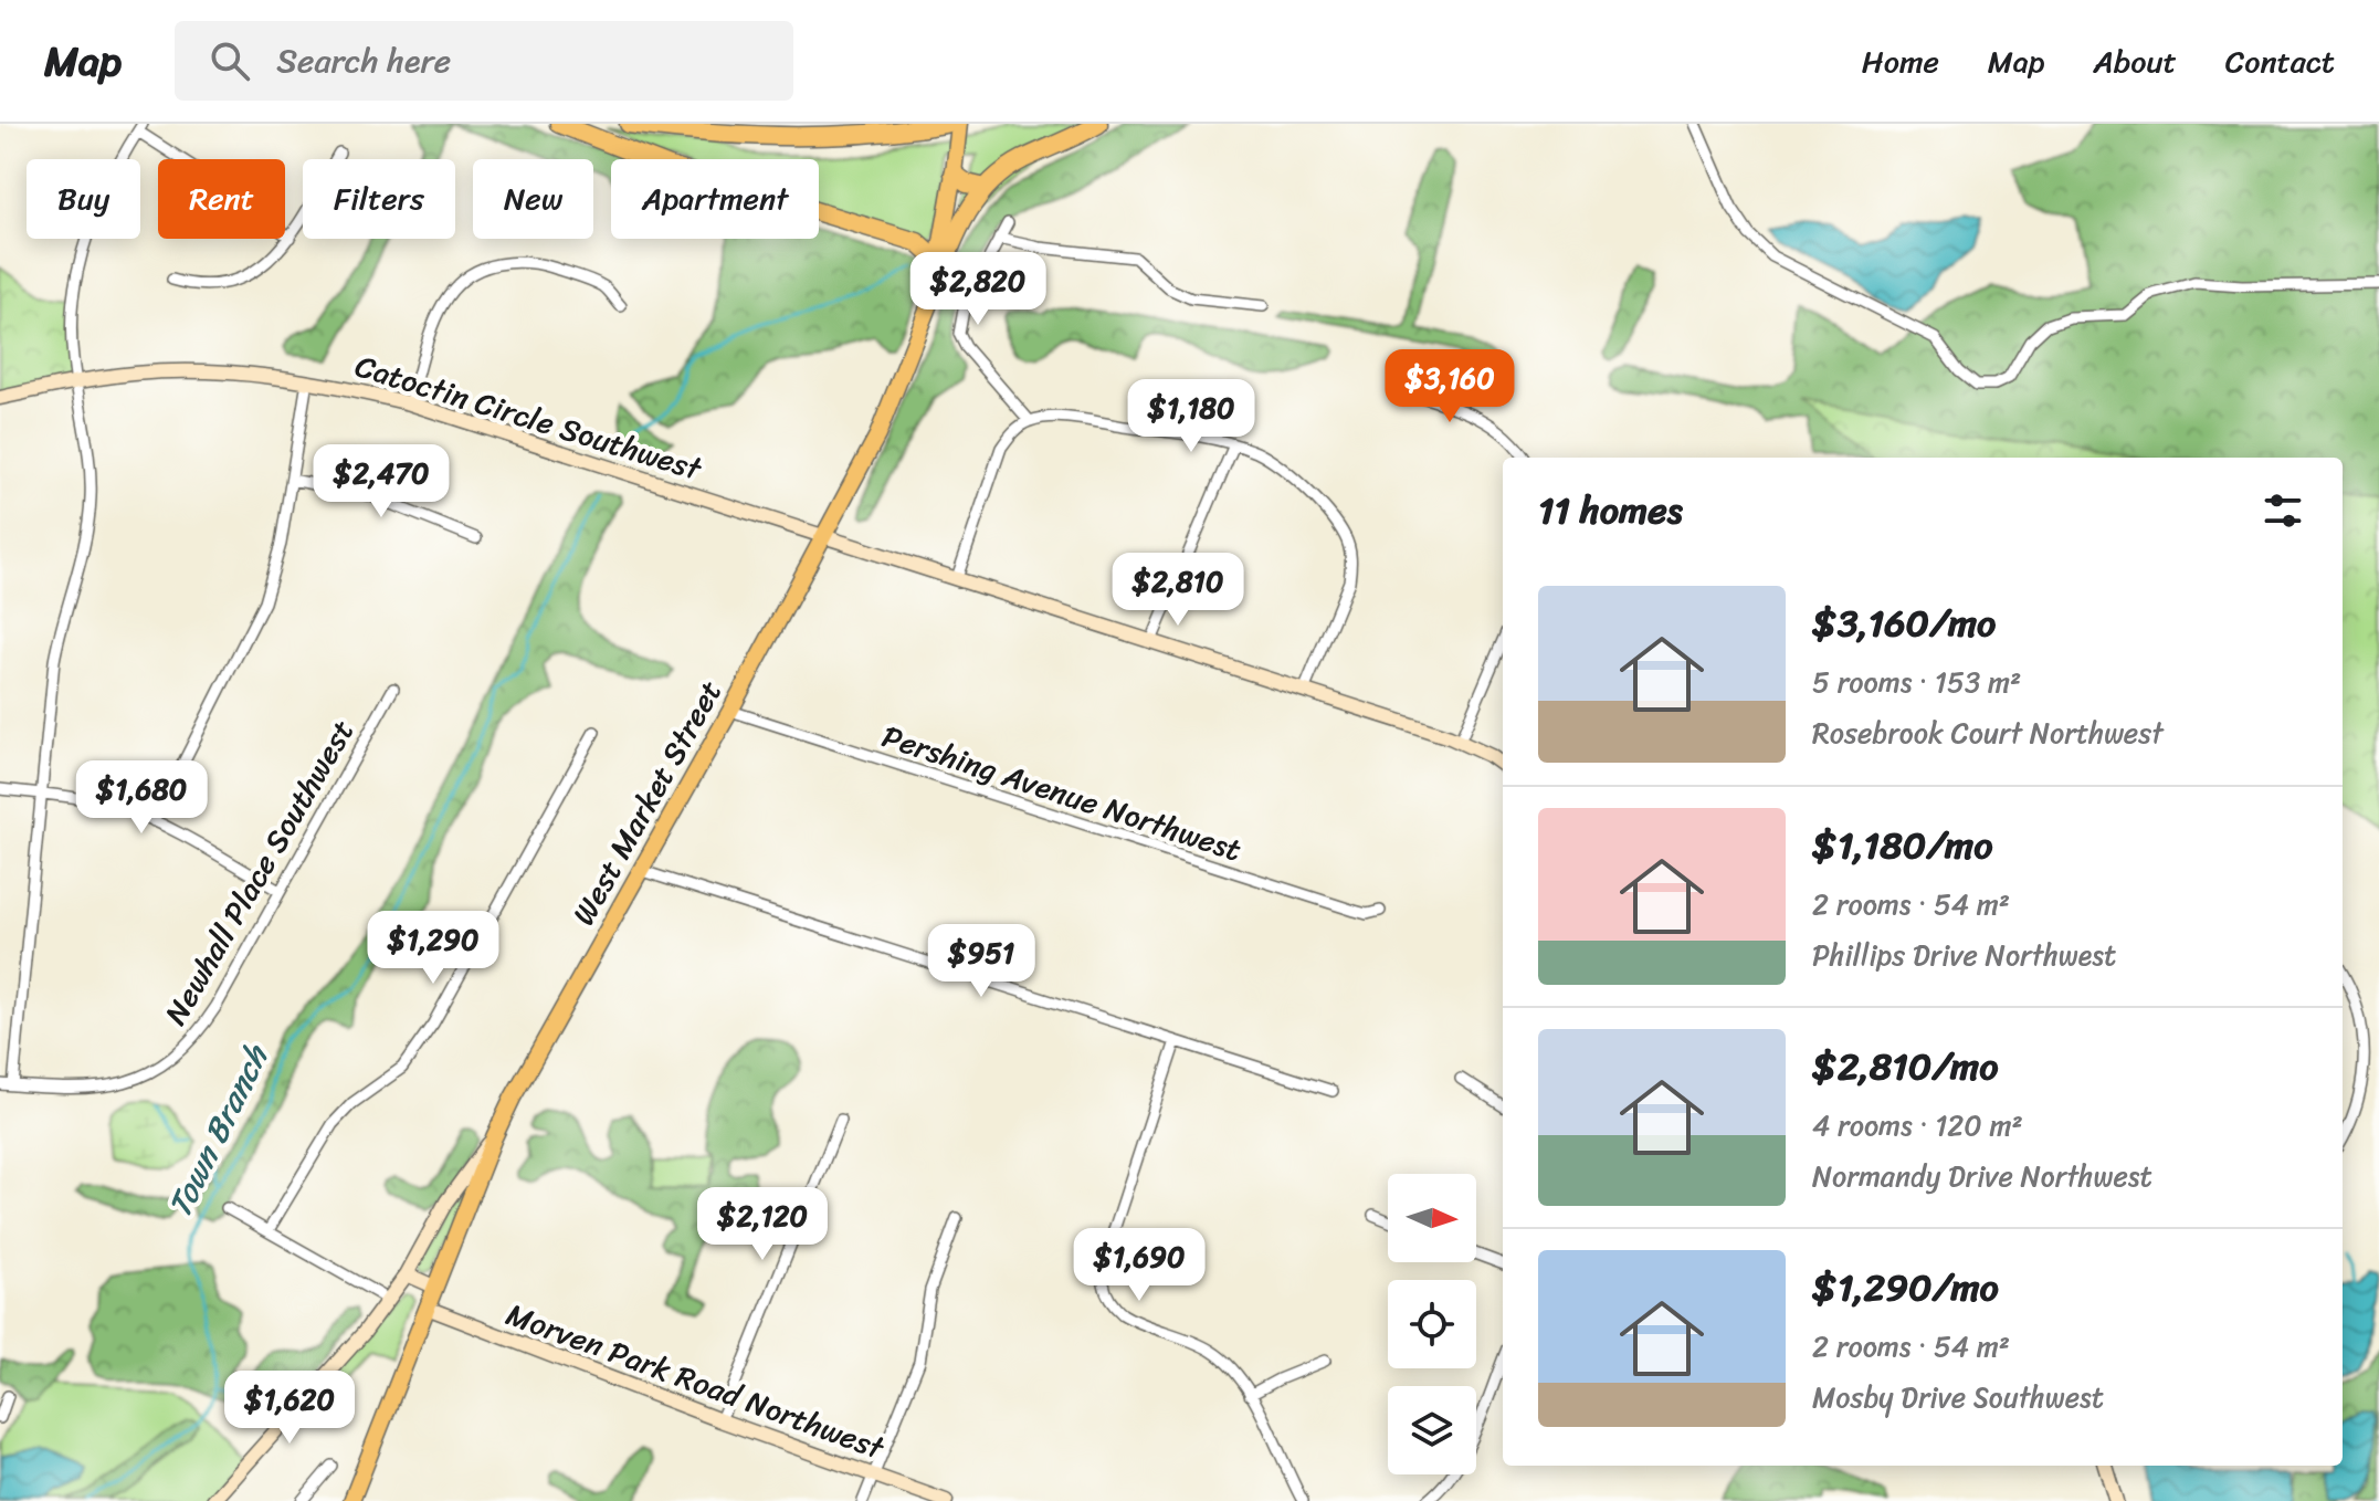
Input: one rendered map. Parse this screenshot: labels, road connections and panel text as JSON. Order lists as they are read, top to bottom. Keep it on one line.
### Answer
{"streets":{"main road":["West Market Street"],"street":["Catoctin Circle Southwest","Pershing Avenue Northwest","Newhall Place Southwest","Morven Park Road Northwest"]},"crossings":[["Catoctin Circle Southwest","West Market Street"],["Pershing Avenue Northwest","West Market Street"],["West Market Street","Morven Park Road Northwest"]],"water":["Town Branch"],"north":"right","page":{"header":"Map","search":"Search here","nav":["Home","Map","About","Contact"],"chip":["Buy","Rent","Filters","New","Apartment"],"price":["$2,820","$3,160","$1,180","$2,470","$2,810","$1,680","$1,290","$951","$2,120","$1,690","$1,620"],"heading":"11 homes","list":[{"name":"$3,160/mo","note":"5 rooms · 153 m² · Rosebrook Court Northwest"},{"name":"$1,180/mo","note":"2 rooms · 54 m² · Phillips Drive Northwest"},{"name":"$2,810/mo","note":"4 rooms · 120 m² · Normandy Drive Northwest"},{"name":"$1,290/mo","note":"2 rooms · 54 m² · Mosby Drive Southwest"}]}}
